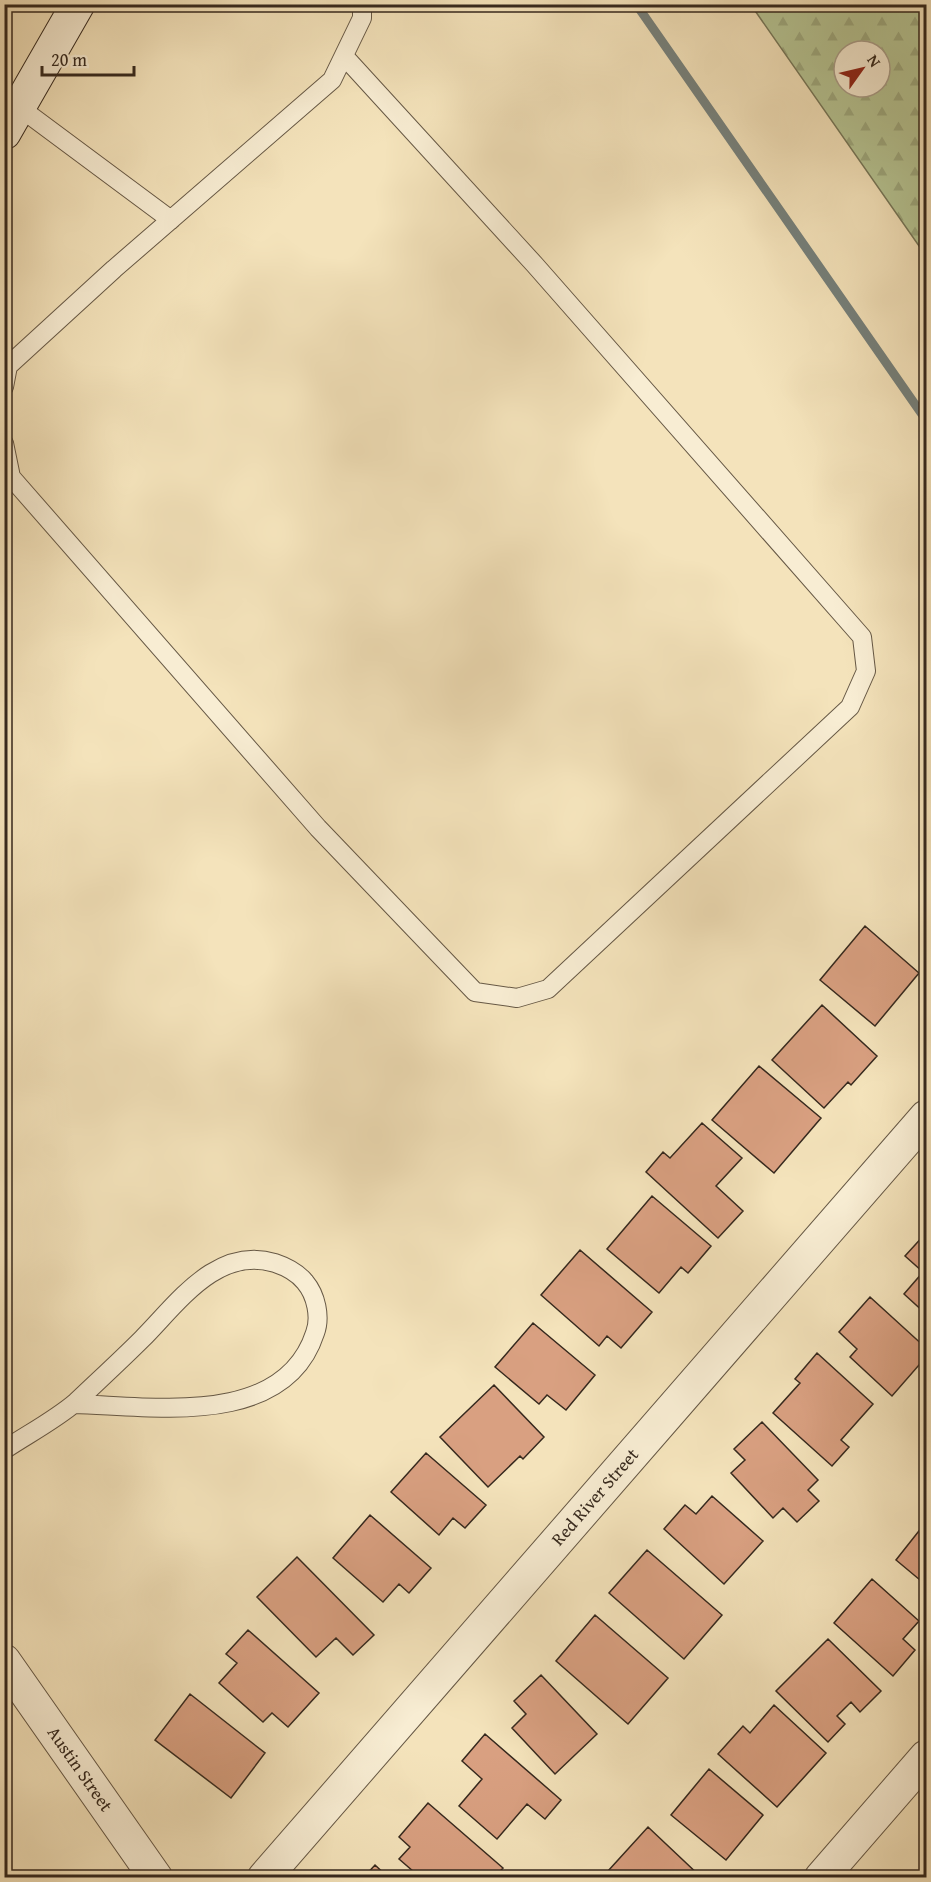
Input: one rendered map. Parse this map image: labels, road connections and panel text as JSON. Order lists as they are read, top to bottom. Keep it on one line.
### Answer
{"streets":{"street":["Red River Street","Austin Street"]},"scale_bar":"20 m","north":"top right"}
